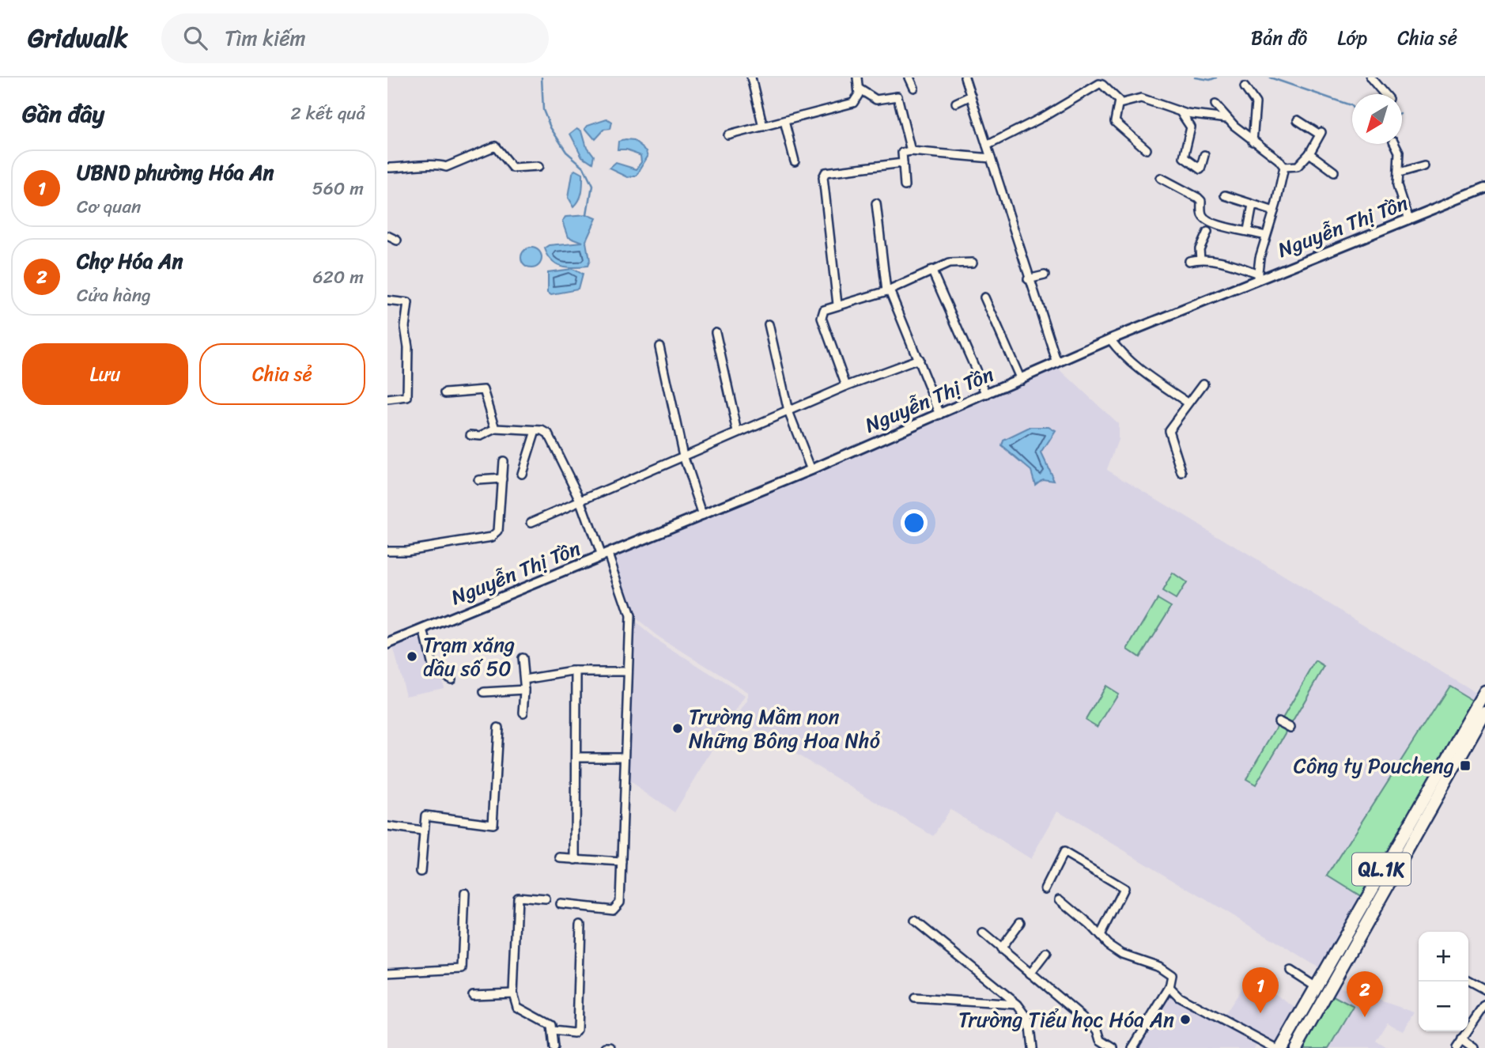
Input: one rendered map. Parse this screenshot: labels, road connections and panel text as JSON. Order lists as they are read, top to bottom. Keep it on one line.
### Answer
{"streets":{"main road":["QL.1K"],"street":["Nguyễn Thị Tồn"]},"places":{"other":["Trạm xăng dầu số 50","Trường Mầm non Những Bông Hoa Nhỏ","Trường Tiểu học Hóa An"],"transit":["Công ty Poucheng"]},"north":"bottom left","page":{"header":"Gridwalk","search":"Tìm kiếm","nav":["Bản đồ","Lớp","Chia sẻ"],"heading":["Gần đây","2 kết quả"],"list":[{"mark":"1","name":"UBND phường Hóa An","note":"Cơ quan","value":"560 m"},{"mark":"2","name":"Chợ Hóa An","note":"Cửa hàng","value":"620 m"}],"buttons":["Lưu","Chia sẻ"],"map_buttons":["+","−"],"pins":["1","2"]}}
